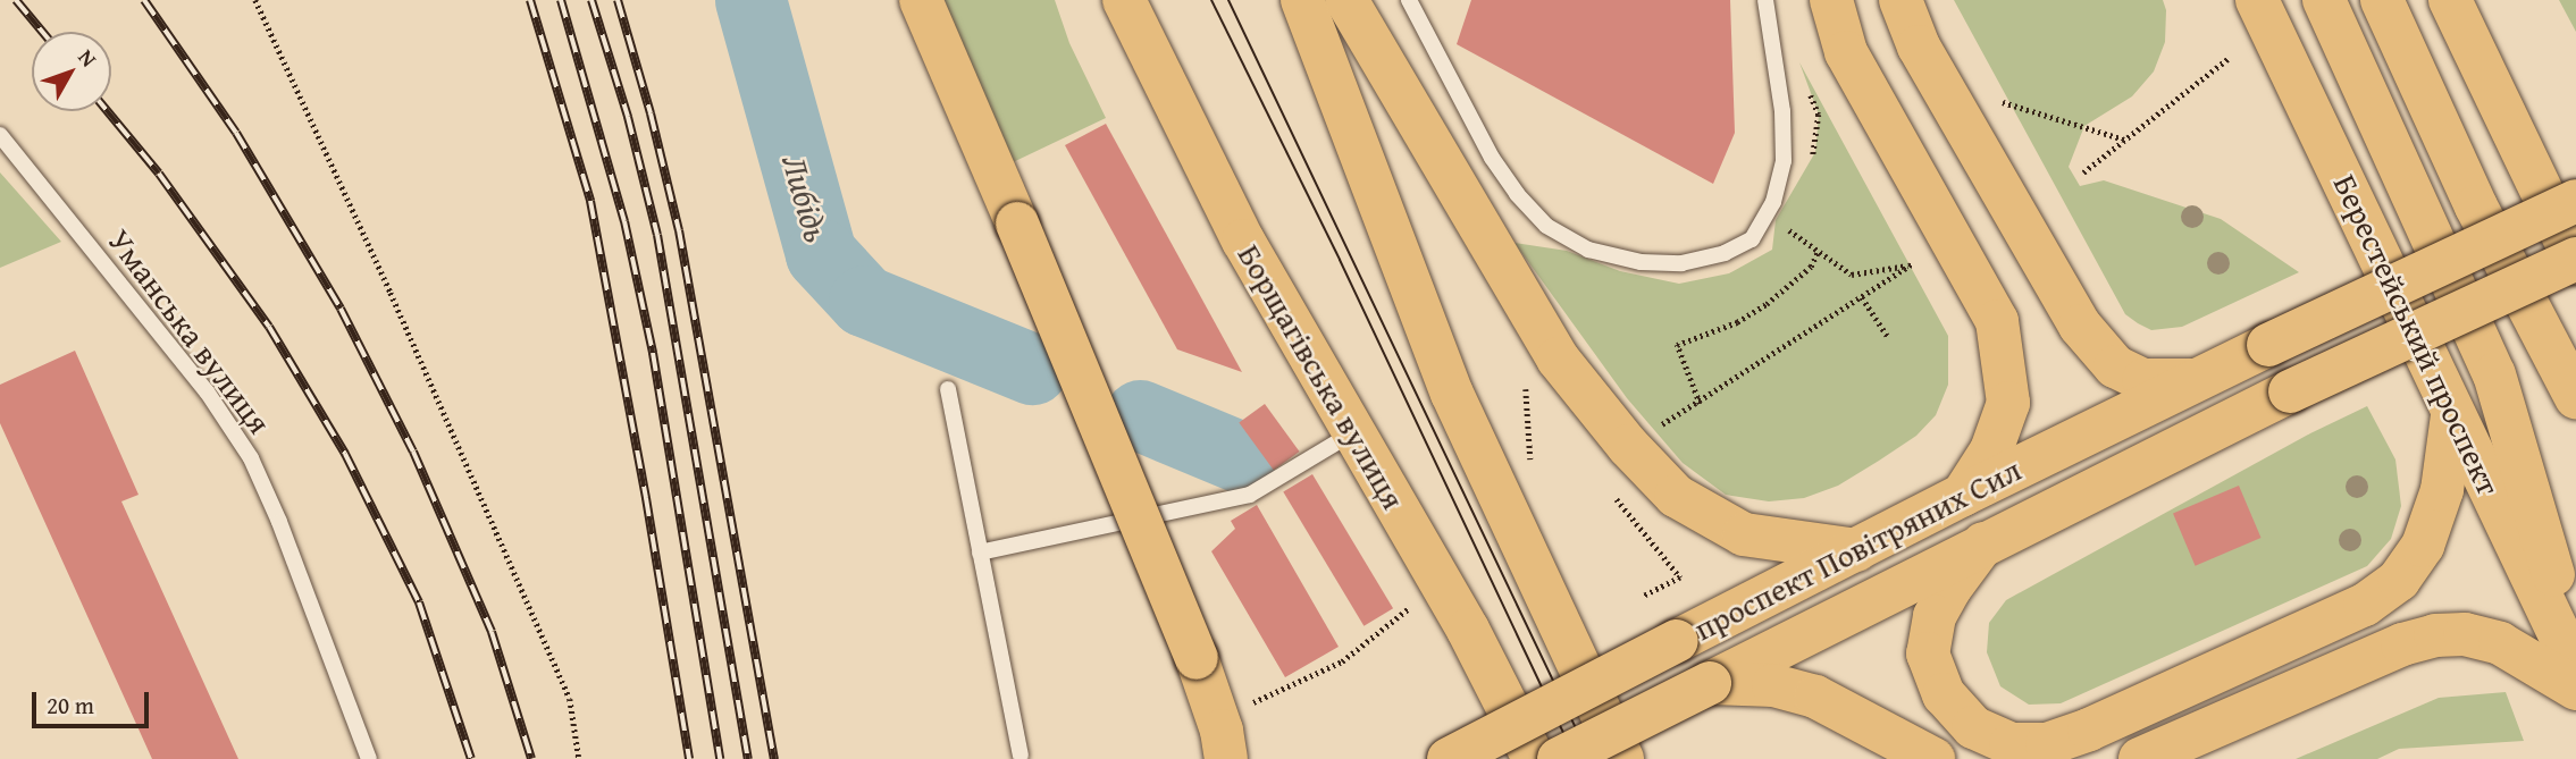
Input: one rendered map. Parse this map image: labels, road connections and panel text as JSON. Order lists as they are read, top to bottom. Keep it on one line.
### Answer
{"streets":{"main road":["Берестейський проспект","Борщагівська вулиця","проспект Повітряних Сил"],"lane":["Уманська вулиця"]},"crossings":[["Борщагівська вулиця","проспект Повітряних Сил"]],"water":["Либідь"],"scale_bar":"20 m","north":"top right"}
